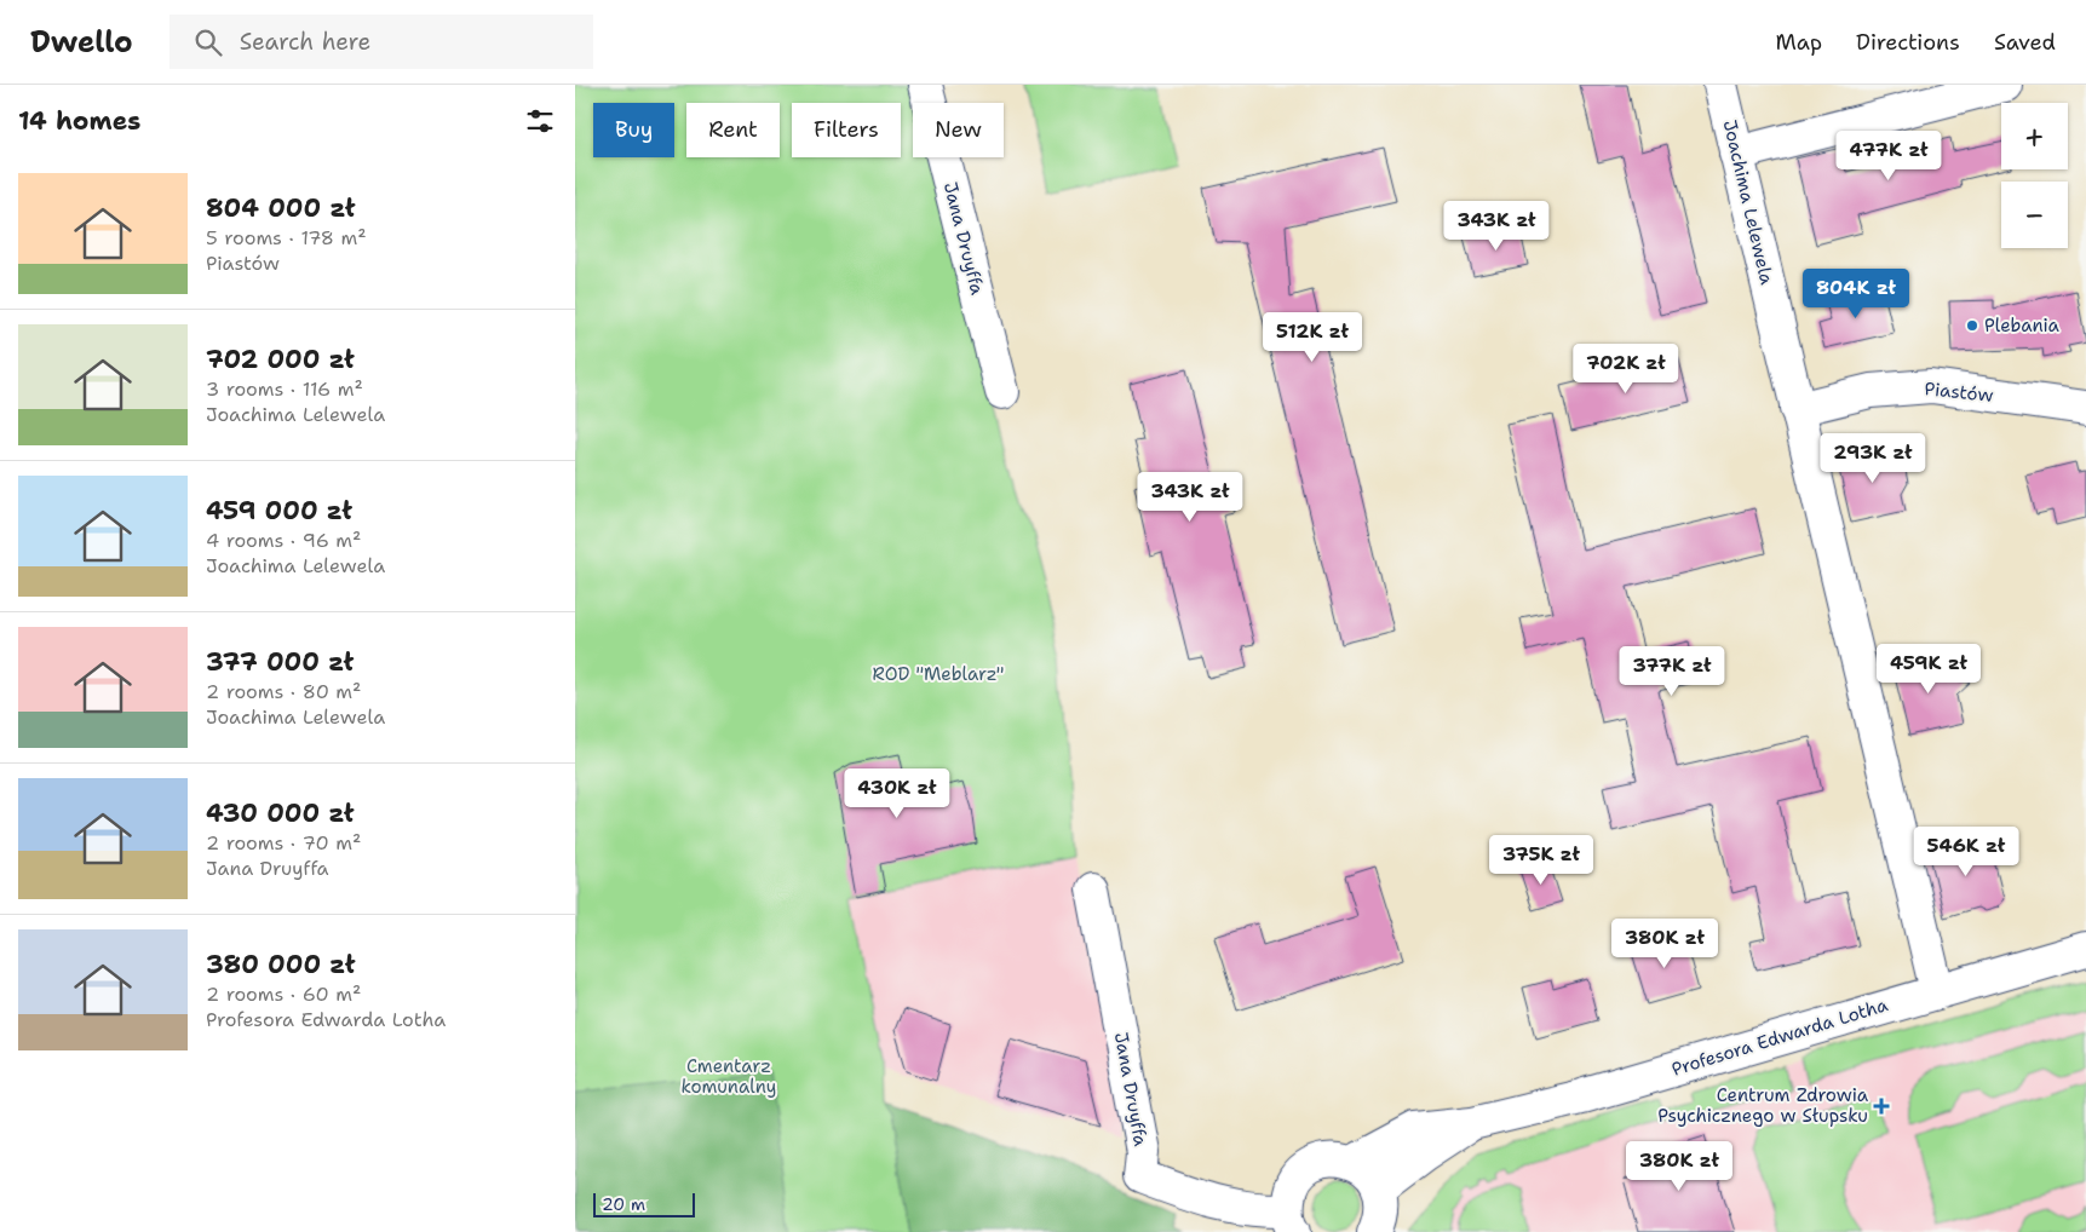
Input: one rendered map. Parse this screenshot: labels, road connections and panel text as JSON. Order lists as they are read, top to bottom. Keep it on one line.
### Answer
{"streets":{"street":["Joachima Lelewela","Jana Druyffa","Piastów","Profesora Edwarda Lotha"]},"crossings":[["Joachima Lelewela","Piastów"],["Joachima Lelewela","Profesora Edwarda Lotha"]],"parks":["ROD \"Meblarz\"","Cmentarz komunalny"],"places":{"other":["Plebania"],"health":["Centrum Zdrowia Psychicznego w Słupsku"]},"scale_bar":"20 m","page":{"header":"Dwello","search":"Search here","nav":["Map","Directions","Saved"],"heading":"14 homes","map_buttons":["+","−"],"chip":["Buy","Rent","Filters","New"],"price":["477K zł","343K zł","804K zł","512K zł","702K zł","293K zł","343K zł","459K zł","377K zł","430K zł","546K zł","375K zł","380K zł","380K zł"],"list":[{"name":"804 000 zł","note":"5 rooms · 178 m² · Piastów"},{"name":"702 000 zł","note":"3 rooms · 116 m² · Joachima Lelewela"},{"name":"459 000 zł","note":"4 rooms · 96 m² · Joachima Lelewela"},{"name":"377 000 zł","note":"2 rooms · 80 m² · Joachima Lelewela"},{"name":"430 000 zł","note":"2 rooms · 70 m² · Jana Druyffa"},{"name":"380 000 zł","note":"2 rooms · 60 m² · Profesora Edwarda Lotha"}],"scale":"20 m"}}
